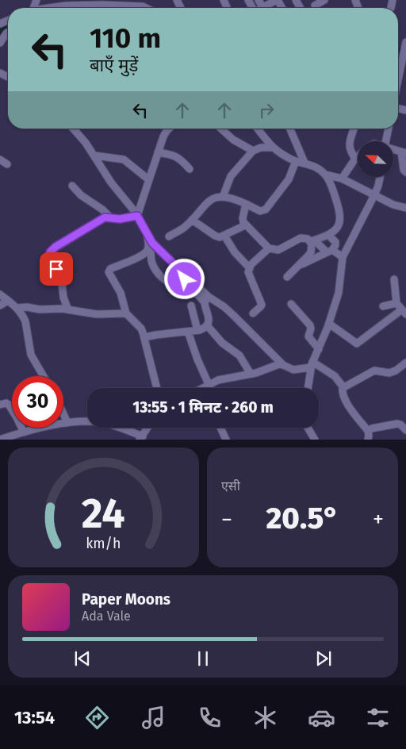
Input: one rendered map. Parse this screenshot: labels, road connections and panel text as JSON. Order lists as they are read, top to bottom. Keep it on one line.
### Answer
{"north":"top left","page":{"turn":["110 m","बाएँ मुड़ें"],"limit":"30","trip":"13:55 · 1 मिनट · 260 m","tile":"एसी","heat":["−","20.5°","+"],"song":["Paper Moons","Ada Vale"],"tabs":"13:54","gauge":["24","km/h"]}}
